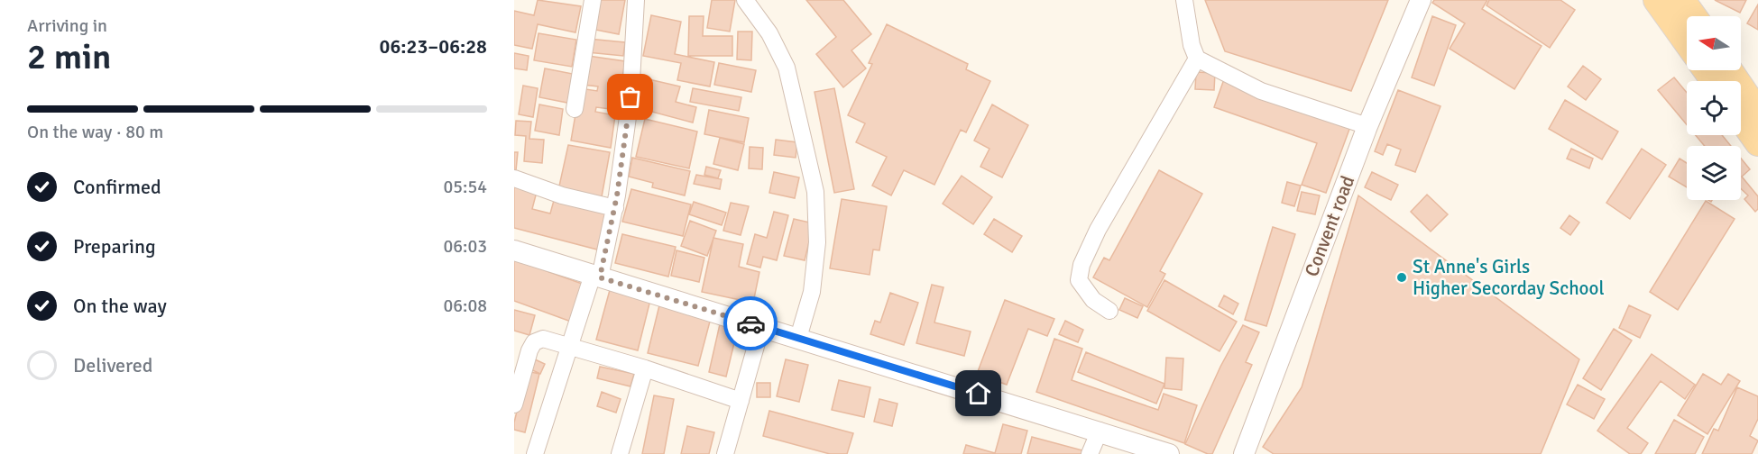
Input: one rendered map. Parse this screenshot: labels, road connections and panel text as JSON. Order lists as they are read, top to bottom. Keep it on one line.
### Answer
{"streets":{"street":["Convent road"]},"places":["St Anne's Girls Higher Secorday School"],"north":"left","page":{"heading":["2 min","Arriving in","06:23–06:28"],"bar":"On the way · 80 m","list":[["Confirmed","05:54"],["Preparing","06:03"],["On the way","06:08"],"Delivered"]}}
